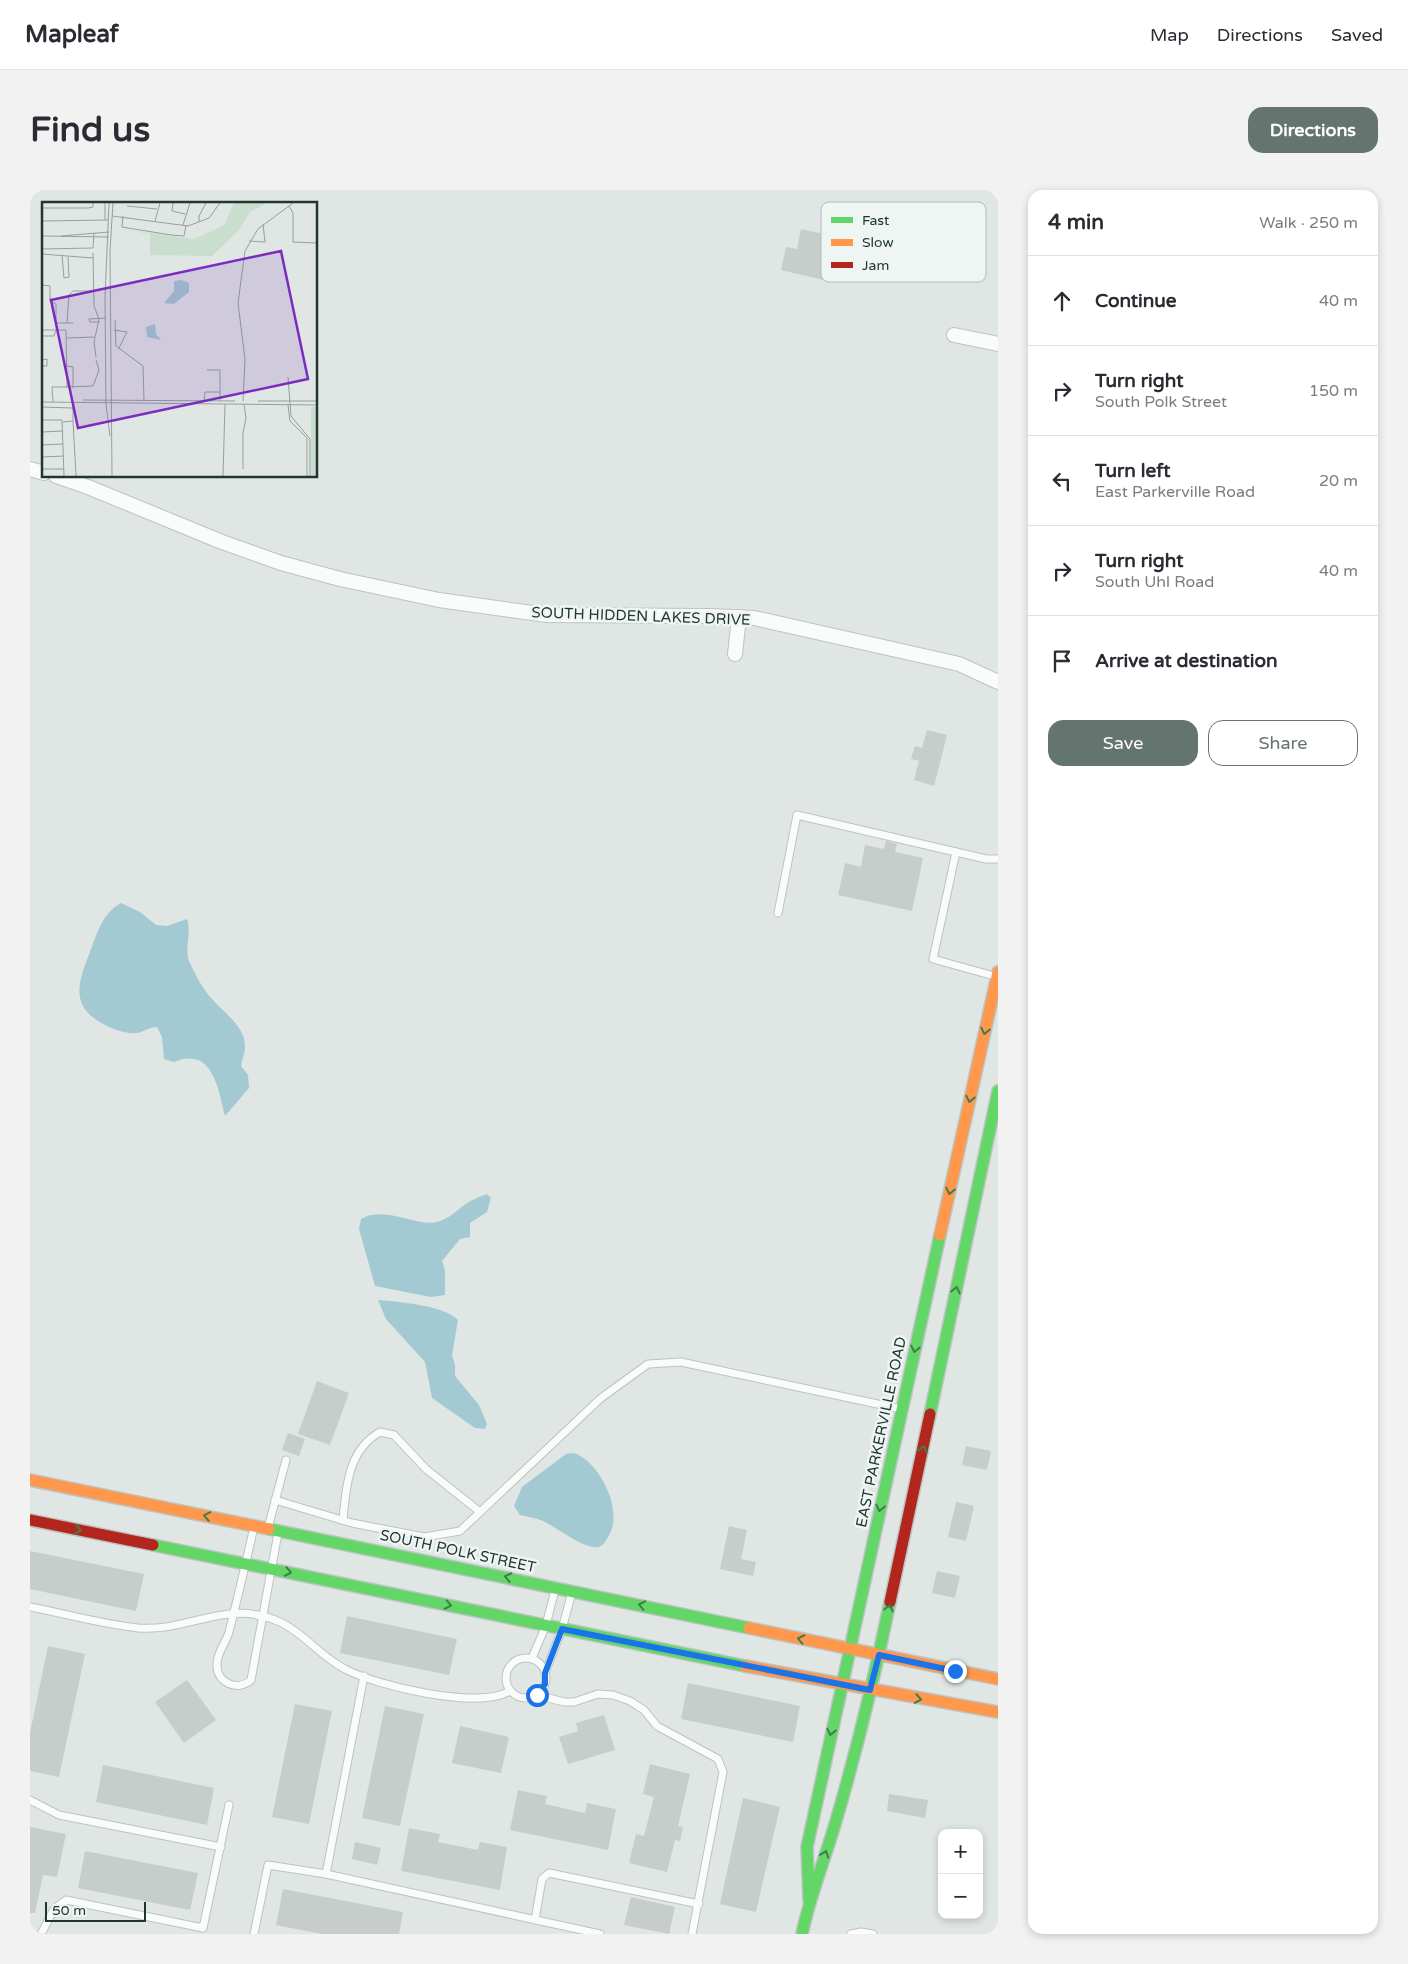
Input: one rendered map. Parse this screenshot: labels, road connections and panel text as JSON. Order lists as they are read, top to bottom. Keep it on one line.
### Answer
{"streets":{"main road":["EAST PARKERVILLE ROAD","SOUTH POLK STREET"],"street":["SOUTH HIDDEN LAKES DRIVE"]},"crossings":[["EAST PARKERVILLE ROAD","SOUTH POLK STREET"]],"legend":["Fast","Slow","Jam"],"scale_bar":"50 m","page":{"header":"Mapleaf","nav":["Map","Directions","Saved"],"buttons":["Directions",["Save","Share"]],"title":"Find us","heading":["4 min","Walk · 250 m"],"list":[["Continue","40 m"],["Turn right","South Polk Street","150 m"],["Turn left","East Parkerville Road","20 m"],["Turn right","South Uhl Road","40 m"],"Arrive at destination"],"map_buttons":["+","−"],"scale":"50 m"}}
